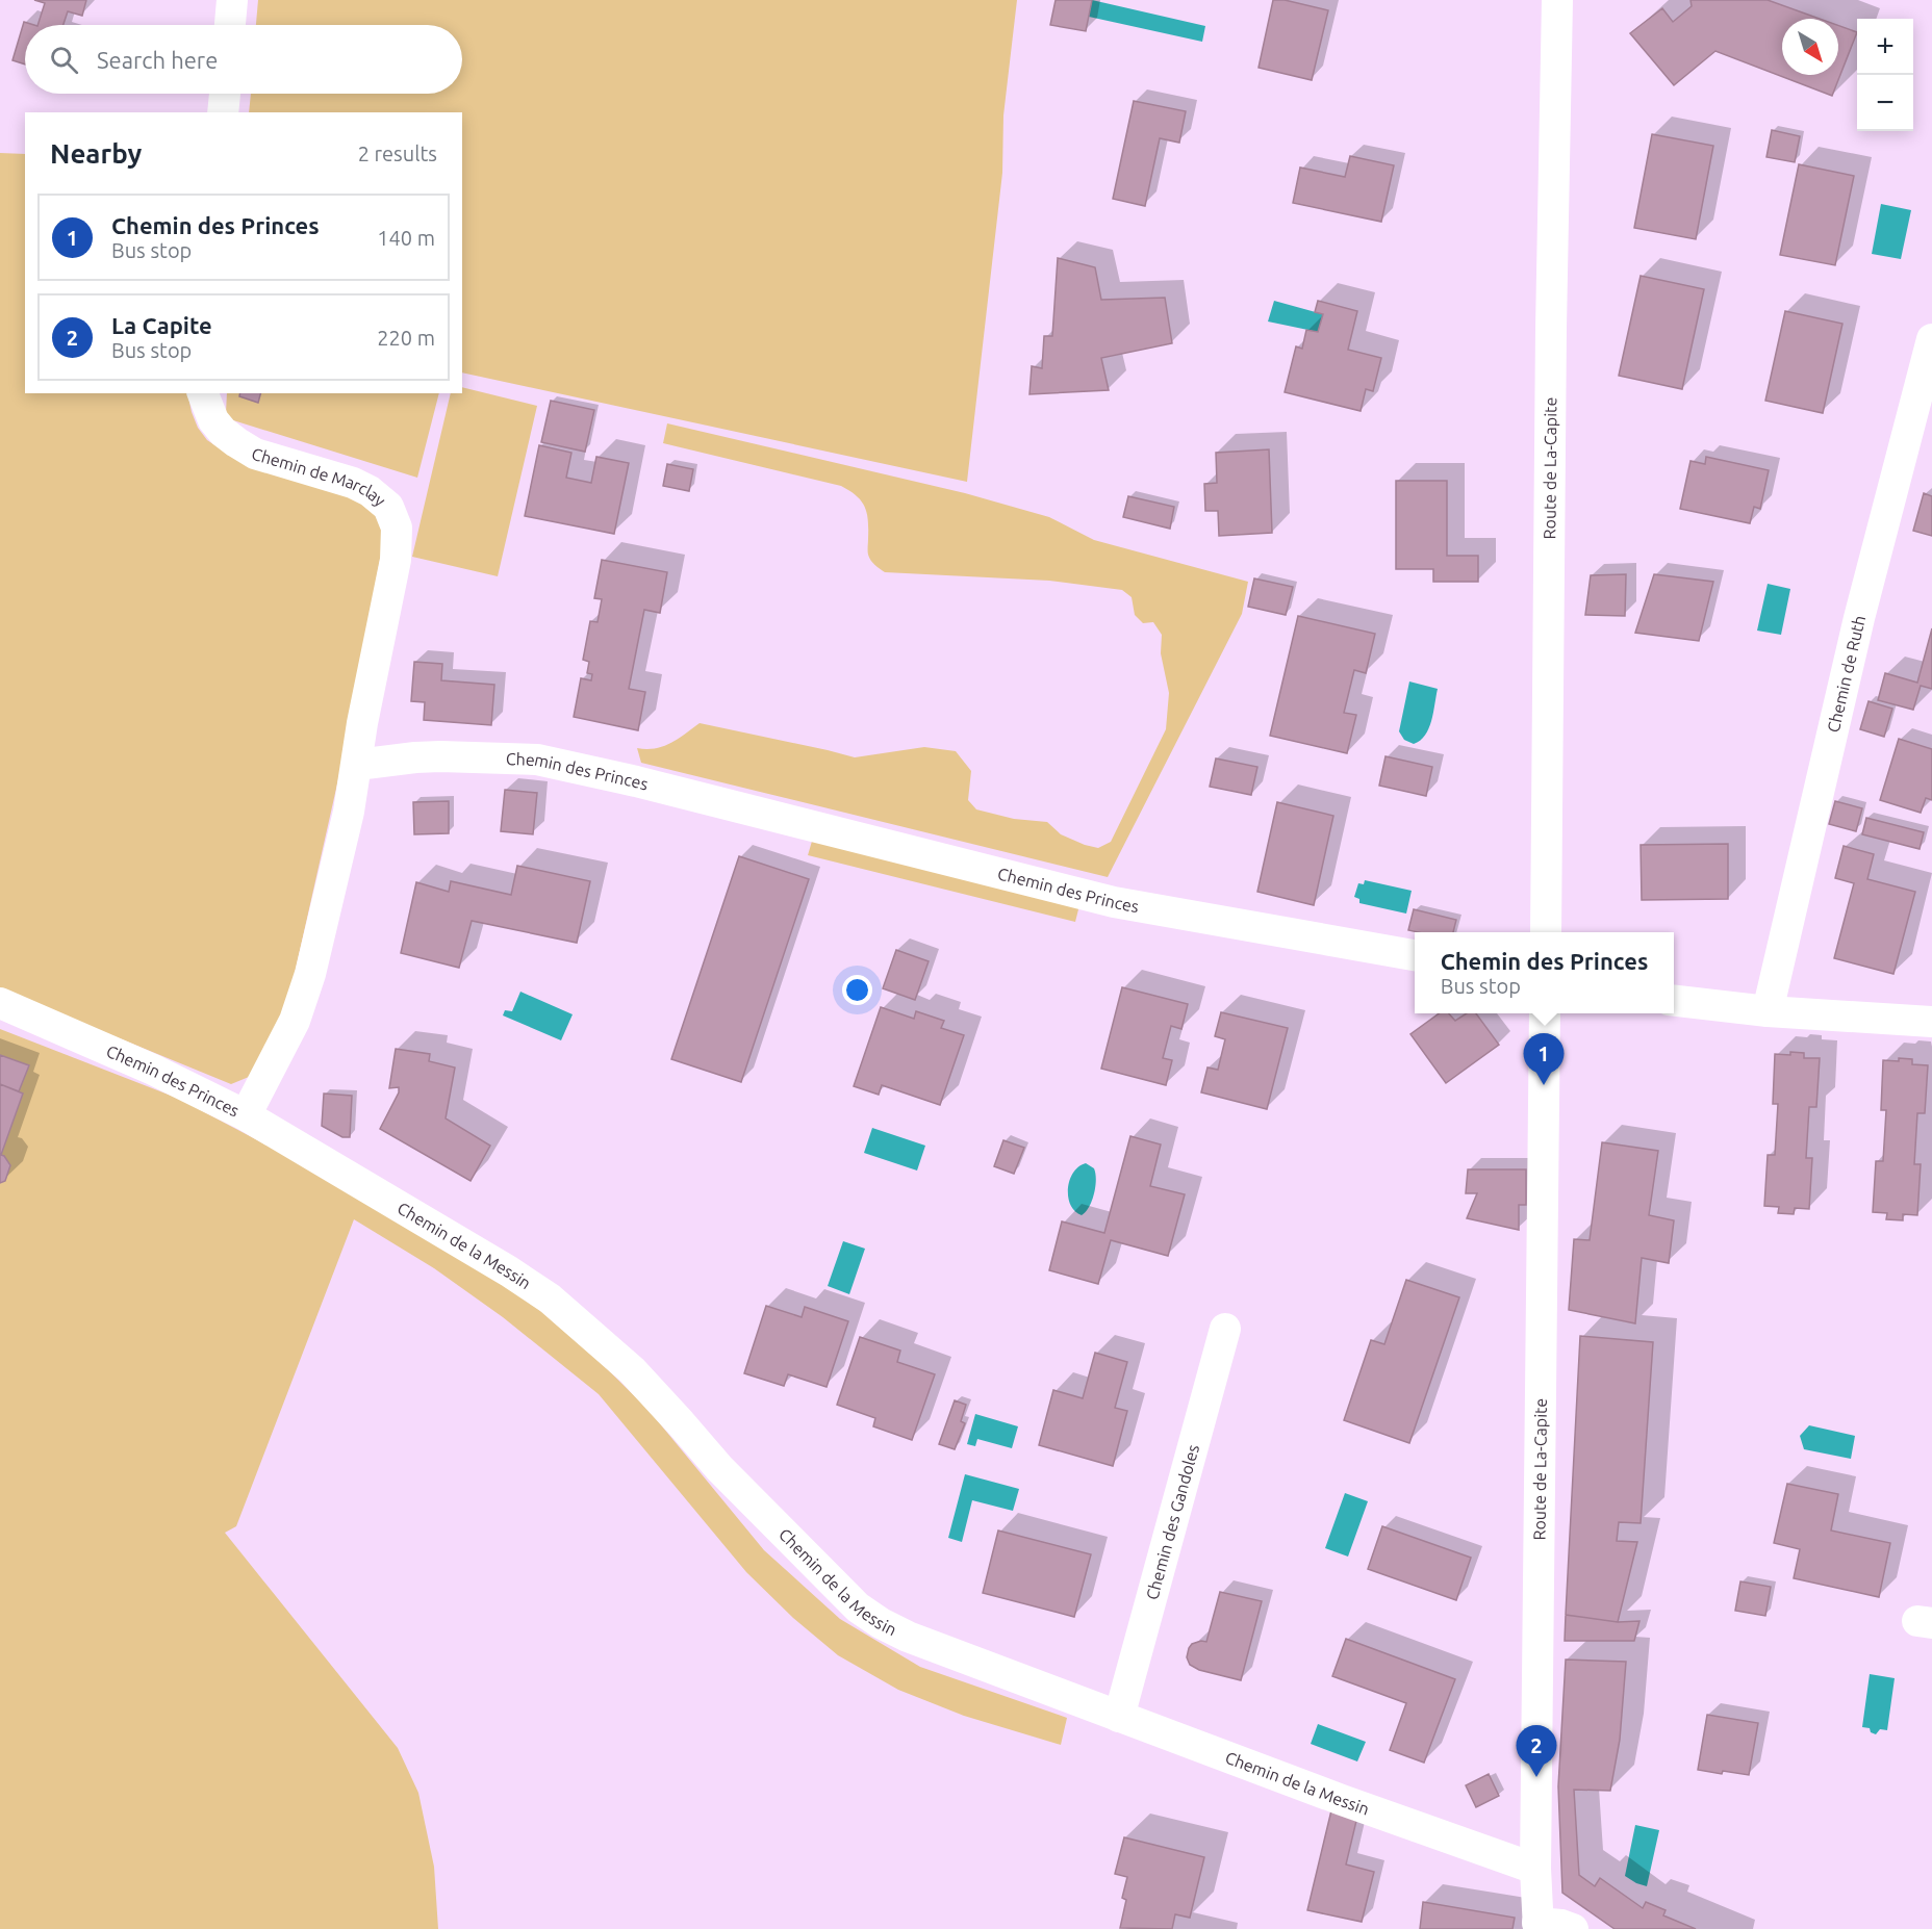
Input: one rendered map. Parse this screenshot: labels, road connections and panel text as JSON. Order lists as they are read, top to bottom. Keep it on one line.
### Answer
{"streets":{"street":["Route de La-Capite","Chemin de Marclay","Chemin de Ruth","Chemin des Princes","Chemin de la Messin","Chemin des Gandoles"]},"crossings":[["Route de La-Capite","Chemin de la Messin"],["Chemin de Marclay","Chemin des Princes"],["Chemin des Princes","Chemin de la Messin"],["Chemin de la Messin","Chemin des Gandoles"]],"north":"bottom right","page":{"map_buttons":["+","−"],"search":"Search here","heading":["Nearby","2 results"],"list":[{"mark":"1","name":"Chemin des Princes","note":"Bus stop","value":"140 m"},{"mark":"2","name":"La Capite","note":"Bus stop","value":"220 m"}],"popup":["Chemin des Princes","Bus stop"],"pins":["1","2"]}}
